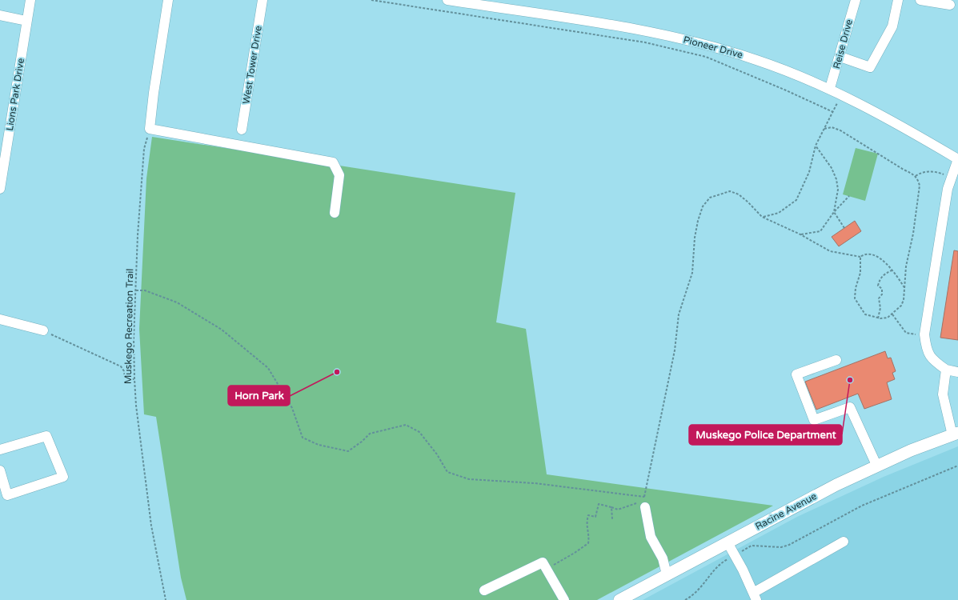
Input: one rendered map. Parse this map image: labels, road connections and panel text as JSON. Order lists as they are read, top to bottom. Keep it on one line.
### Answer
{"streets":{"main road":["Racine Avenue"],"street":["Reise Drive","Pioneer Drive","West Tower Drive","Lions Park Drive"],"path":["Muskego Recreation Trail"]},"crossings":[["Reise Drive","Pioneer Drive"]],"places":["Horn Park","Muskego Police Department"]}
